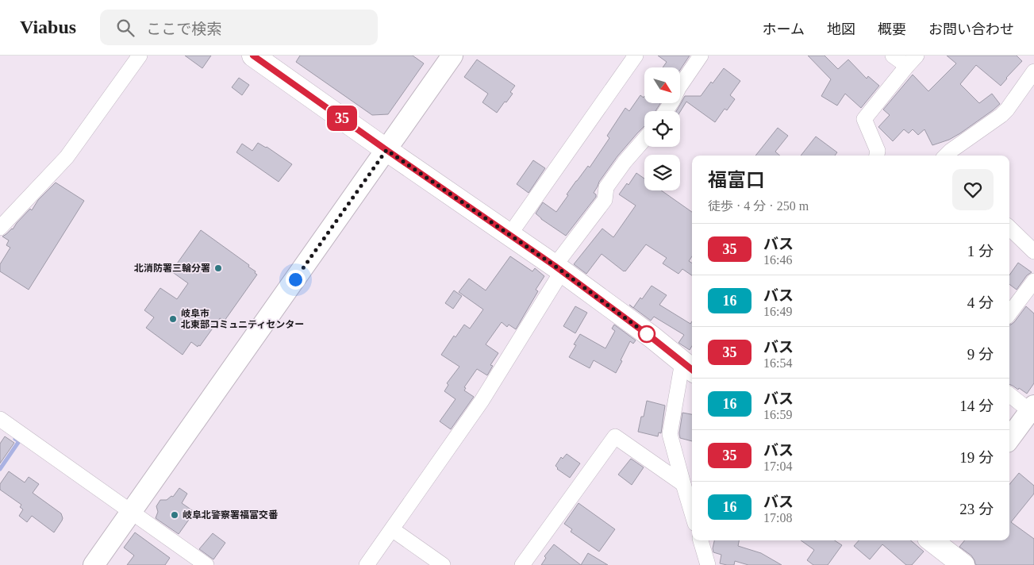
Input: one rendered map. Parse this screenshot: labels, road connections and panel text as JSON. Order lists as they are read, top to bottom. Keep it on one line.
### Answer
{"places":["北消防署三輪分署","岐阜市 北東部コミュニティセンター","岐阜北警察署福富交番"],"lines":["bus line 35"],"north":"bottom right","page":{"header":"Viabus","search":"ここで検索","nav":["ホーム","地図","概要","お問い合わせ"],"on_map":"35","heading":["福富口","徒歩 · 4 分 · 250 m"],"list":[{"mark":"35","name":"バス","note":"16:46","value":"1 分"},{"mark":"16","name":"バス","note":"16:49","value":"4 分"},{"mark":"35","name":"バス","note":"16:54","value":"9 分"},{"mark":"16","name":"バス","note":"16:59","value":"14 分"},{"mark":"35","name":"バス","note":"17:04","value":"19 分"},{"mark":"16","name":"バス","note":"17:08","value":"23 分"}]}}
